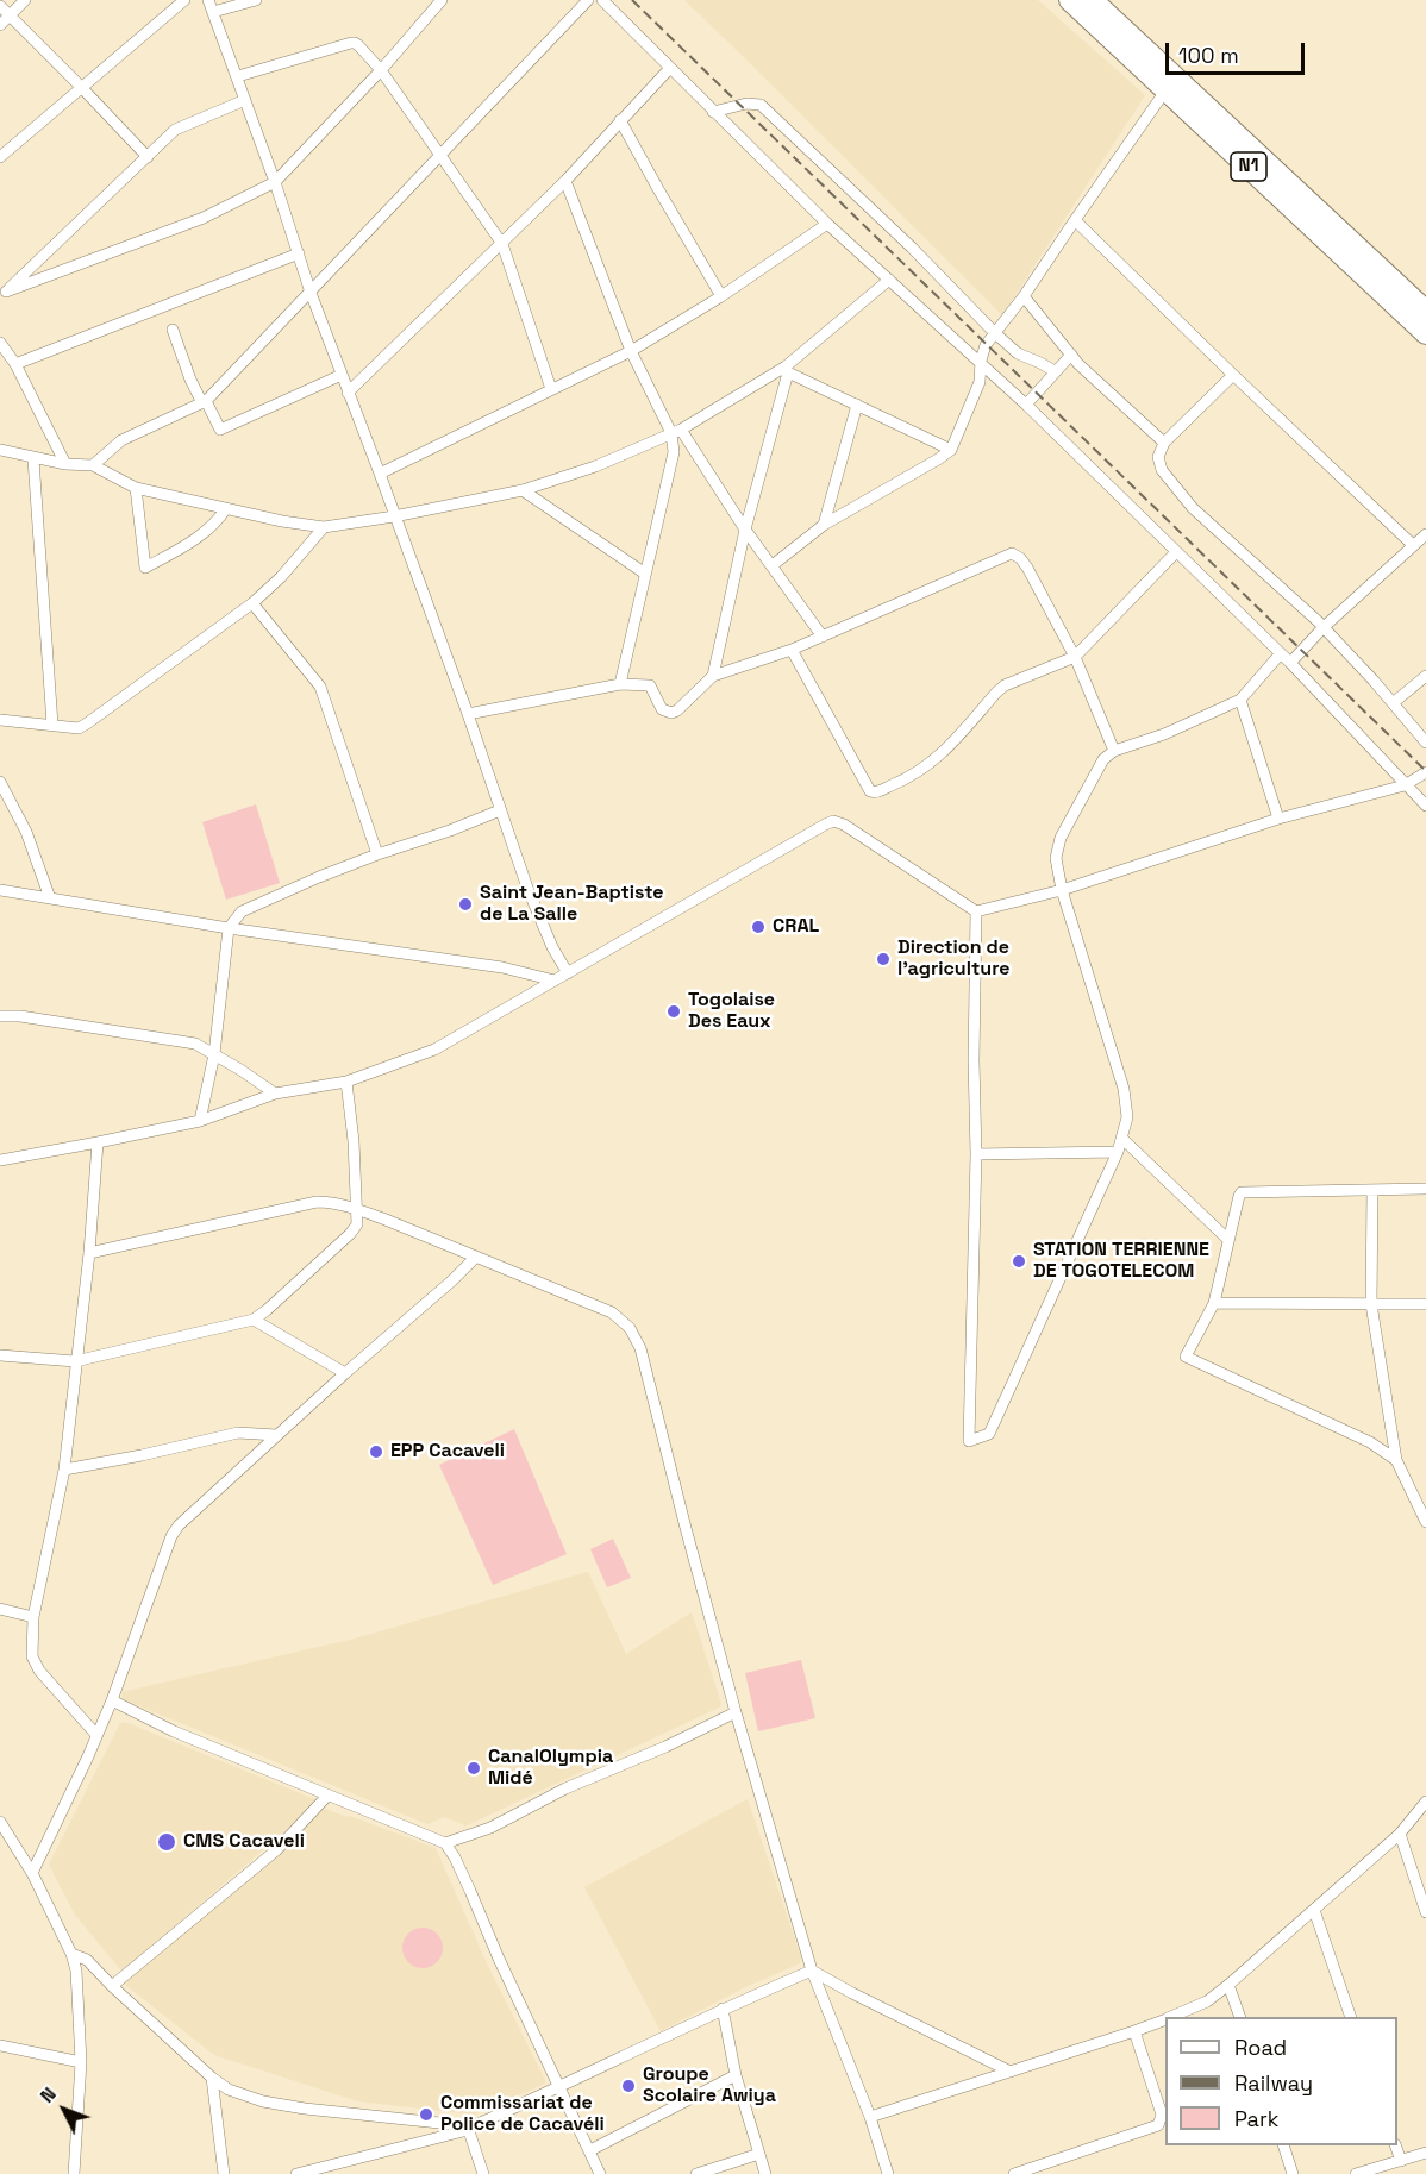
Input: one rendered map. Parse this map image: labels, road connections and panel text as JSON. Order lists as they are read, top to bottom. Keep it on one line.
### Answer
{"streets":{"highway":["N1"]},"places":["Saint Jean-Baptiste de La Salle","CRAL","Direction de l'agriculture","Togolaise Des Eaux","STATION TERRIENNE DE TOGOTELECOM","EPP Cacaveli","CanalOlympia Midé","CMS Cacaveli","Groupe Scolaire Awiya","Commissariat de Police de Cacavéli"],"legend":["Road","Railway","Park"],"scale_bar":"100 m","north":"top left"}
